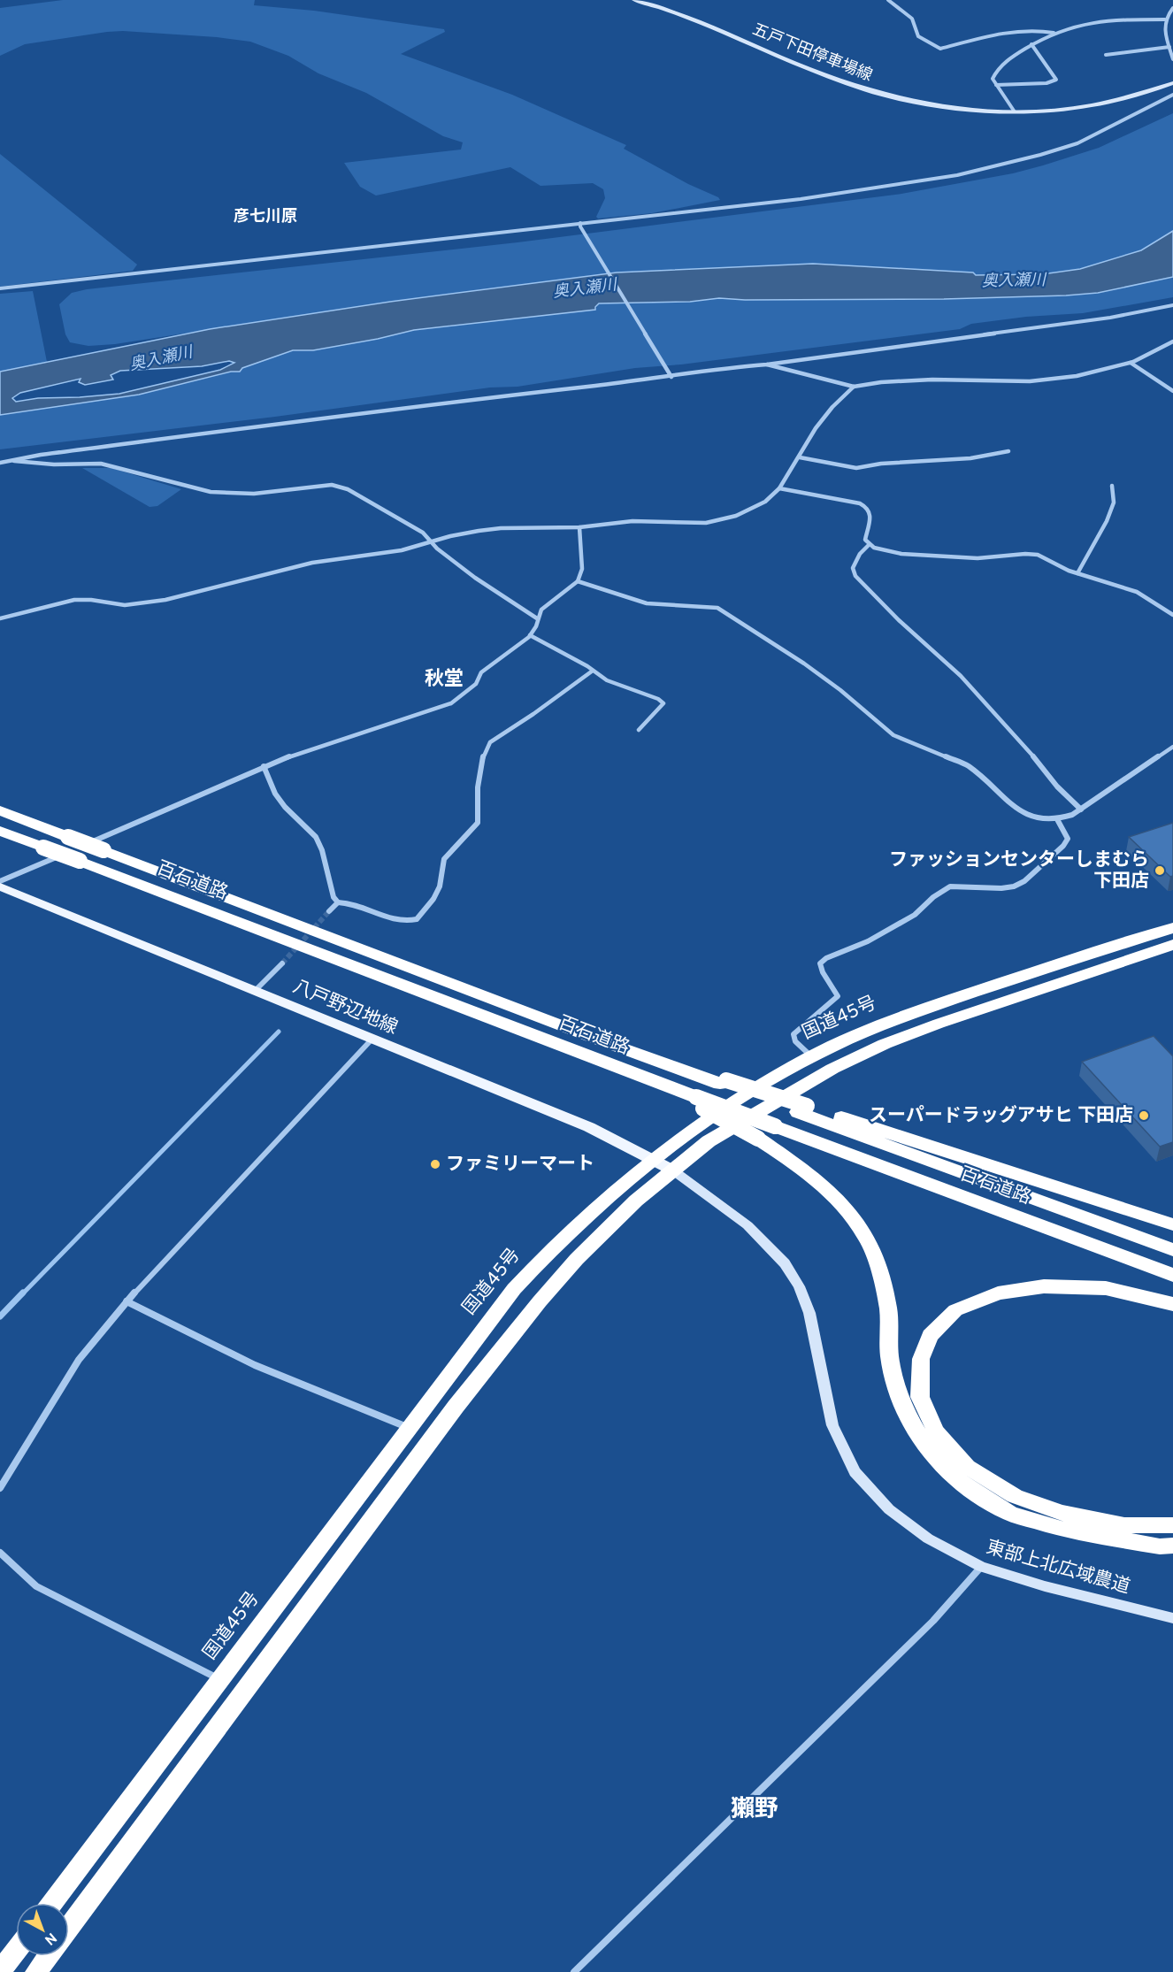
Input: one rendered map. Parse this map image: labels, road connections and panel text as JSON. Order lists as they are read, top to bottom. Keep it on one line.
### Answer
{"streets":{"highway":["百石道路","国道45号"],"main road":["五戸下田停車場線","八戸野辺地線","東部上北広域農道"]},"crossings":[["八戸野辺地線","国道45号"],["八戸野辺地線","東部上北広域農道"]],"districts":["彦七川原","秋堂","獺野"],"water":["奥入瀬川"],"places":["ファッションセンターしまむら 下田店","スーパードラッグアサヒ 下田店","ファミリーマート"],"north":"bottom right"}
